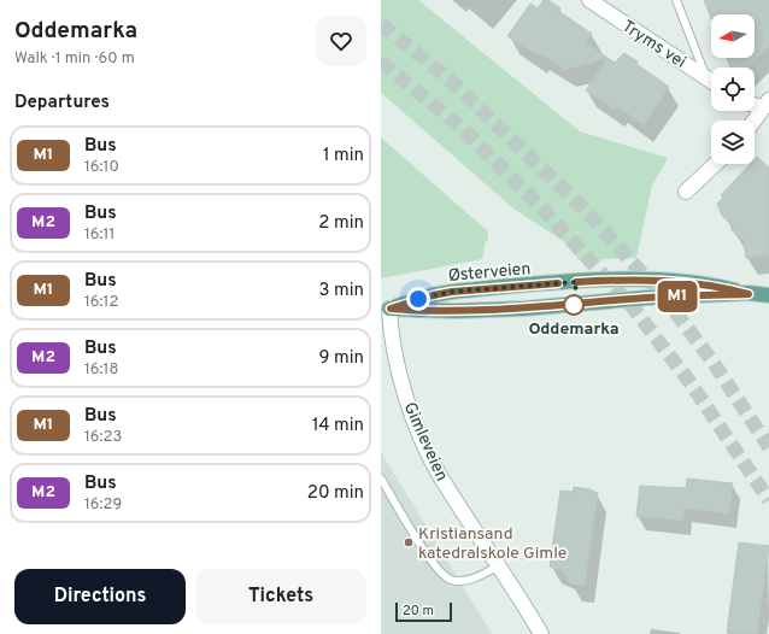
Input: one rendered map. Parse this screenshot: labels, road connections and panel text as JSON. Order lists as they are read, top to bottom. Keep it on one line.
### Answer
{"streets":{"main road":["Østerveien"],"street":["Tryms vei","Gimleveien"]},"crossings":[["Østerveien","Gimleveien"]],"places":["Oddemarka","Kristiansand katedralskole Gimle"],"lines":["bus line M1"],"scale_bar":"20 m","north":"left","page":{"heading":[["Oddemarka","Walk · 1 min · 60 m"],"Departures"],"on_map":"M1","list":[{"mark":"M1","name":"Bus","note":"16:10","value":"1 min"},{"mark":"M2","name":"Bus","note":"16:11","value":"2 min"},{"mark":"M1","name":"Bus","note":"16:12","value":"3 min"},{"mark":"M2","name":"Bus","note":"16:18","value":"9 min"},{"mark":"M1","name":"Bus","note":"16:23","value":"14 min"},{"mark":"M2","name":"Bus","note":"16:29","value":"20 min"}],"buttons":["Directions","Tickets"],"scale":"20 m"}}
